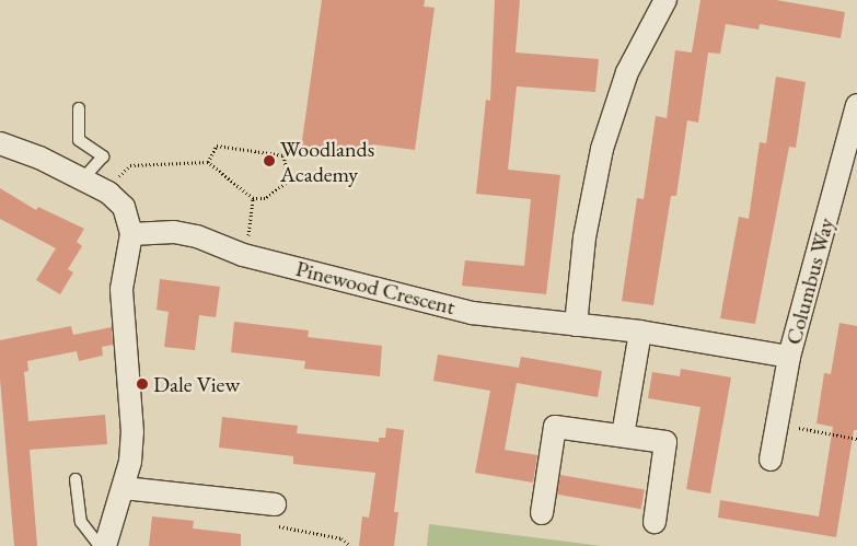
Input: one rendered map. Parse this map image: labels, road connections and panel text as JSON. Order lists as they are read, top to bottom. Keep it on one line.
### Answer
{"streets":{"street":["Columbus Way","Pinewood Crescent"]},"crossings":[["Columbus Way","Pinewood Crescent"]],"places":["Woodlands Academy","Dale View"]}
